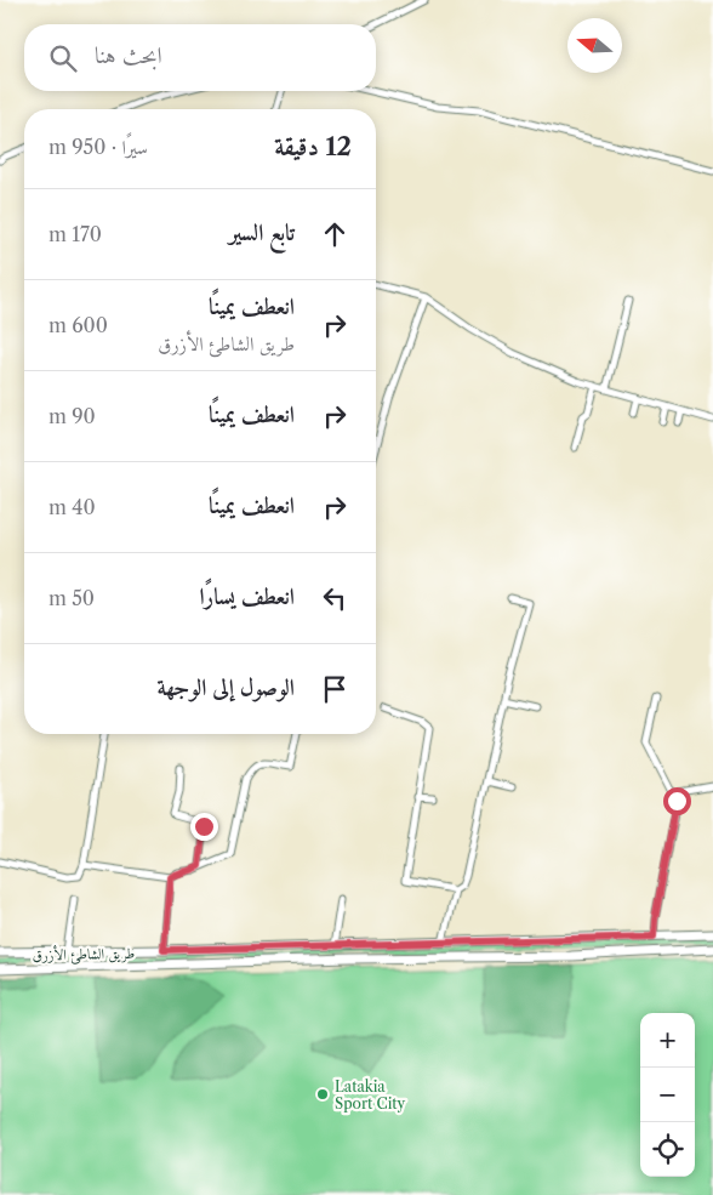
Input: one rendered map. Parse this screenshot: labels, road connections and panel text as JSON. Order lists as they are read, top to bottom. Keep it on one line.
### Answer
{"streets":{"main road":["طريق الشاطئ الأزرق"]},"places":["Latakia Sport City"],"north":"left","page":{"search":"ابحث هنا","heading":["12 دقيقة","سيرًا · 950 m"],"list":[["تابع السير","170 m"],["انعطف يمينًا","طريق الشاطئ الأزرق","600 m"],["انعطف يمينًا","90 m"],["انعطف يمينًا","40 m"],["انعطف يسارًا","50 m"],"الوصول إلى الوجهة"],"map_buttons":["+","−"]}}
